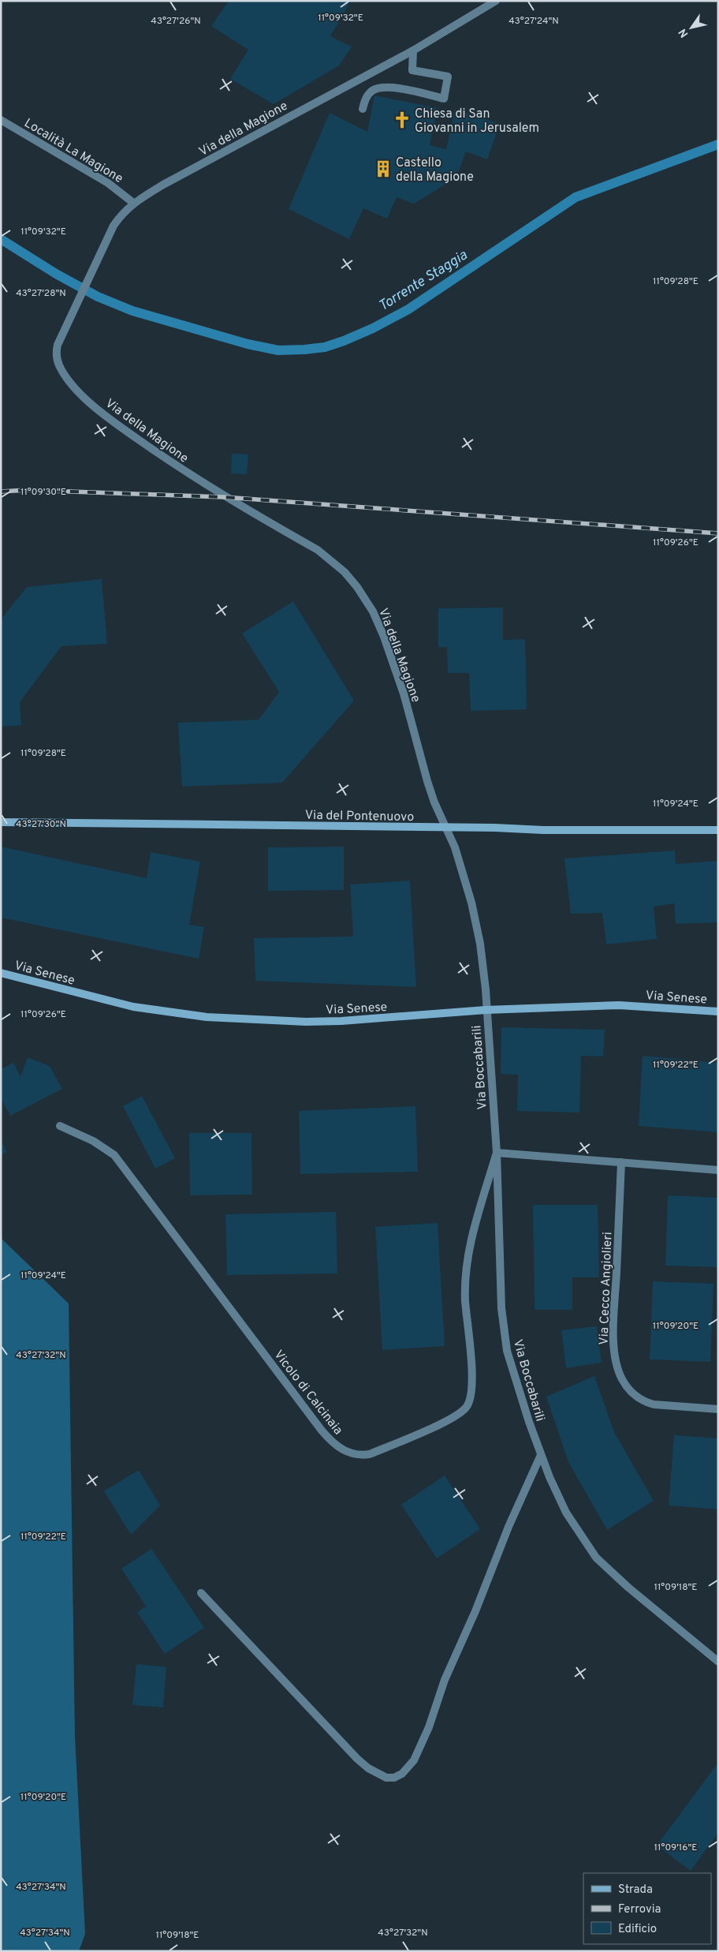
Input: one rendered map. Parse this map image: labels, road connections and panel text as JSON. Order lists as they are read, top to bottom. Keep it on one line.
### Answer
{"streets":{"main road":["Via del Pontenuovo","Via Senese"],"street":["Via della Magione","Località La Magione","Via Boccabarili","Via Cecco Angiolieri","Vicolo di Calcinaia"]},"crossings":[["Via della Magione","Località La Magione"],["Via della Magione","Via del Pontenuovo"],["Via della Magione","Via Senese"],["Via della Magione","Via Boccabarili"],["Via Senese","Via Boccabarili"],["Via Boccabarili","Vicolo di Calcinaia"]],"water":["Torrente Staggia"],"places":{"church":["Chiesa di San Giovanni in Jerusalem"],"building":["Castello della Magione"]},"legend":["Strada","Ferrovia","Edificio"],"north":"bottom left","coordinates":["11°09'32\"E","43°27'26\"N","43°27'24\"N","11°09'28\"E","43°27'28\"N","11°09'30\"E","11°09'26\"E","11°09'24\"E","43°27'30\"N","11°09'22\"E","11°09'20\"E","43°27'32\"N","11°09'18\"E","11°09'16\"E","43°27'34\"N"]}
